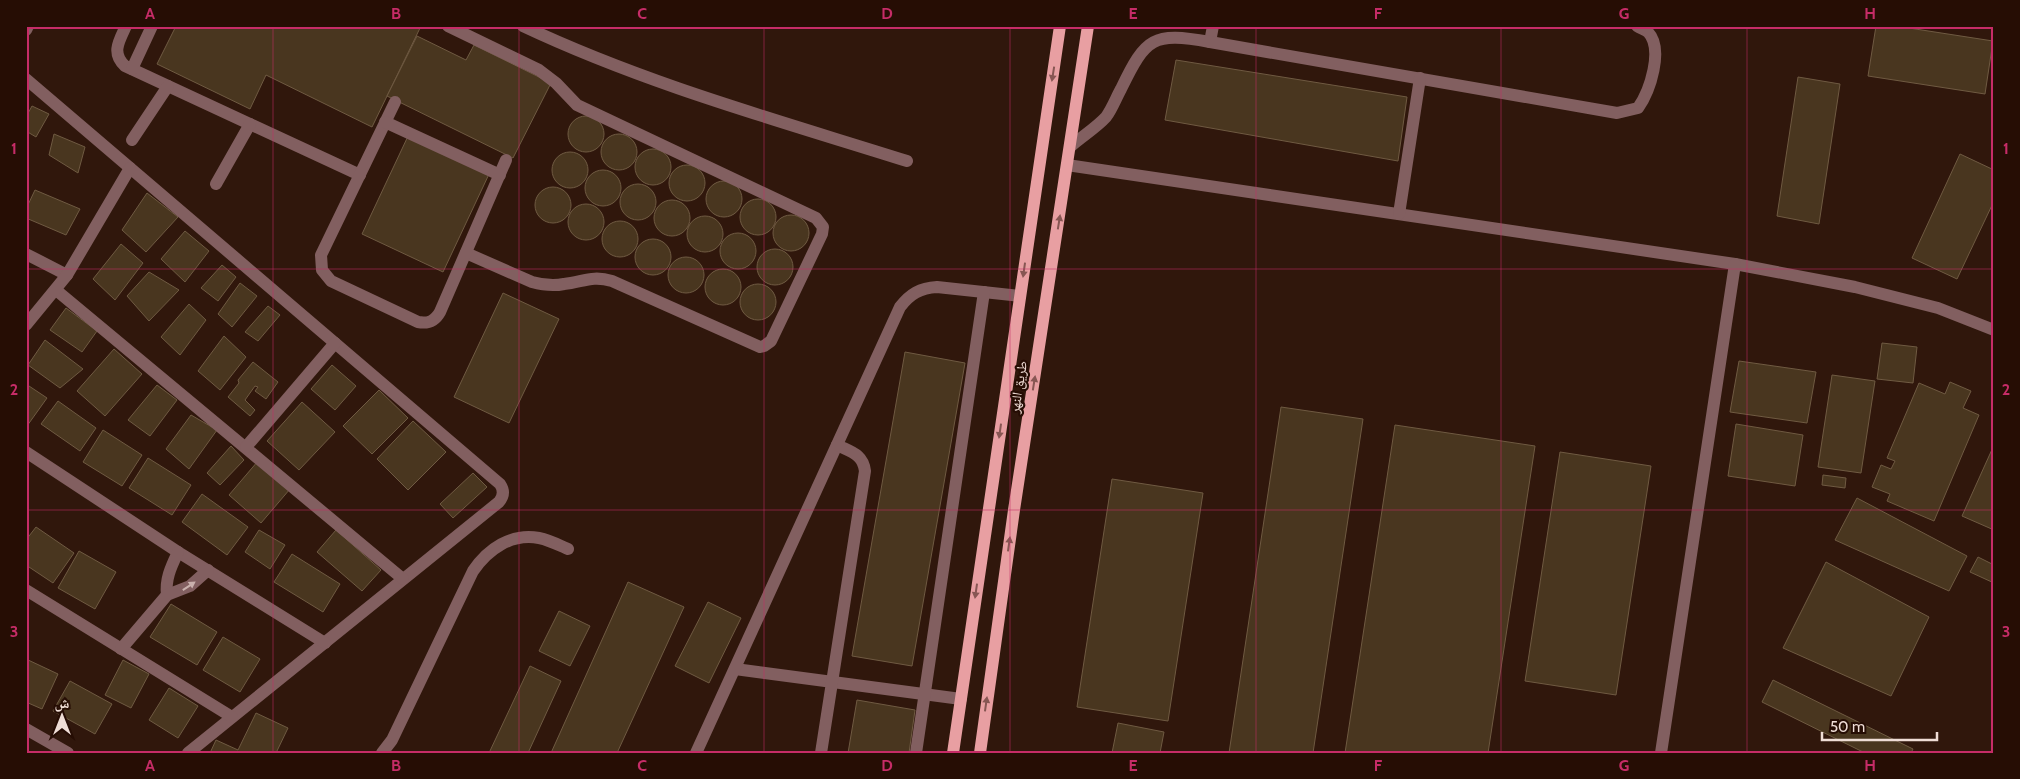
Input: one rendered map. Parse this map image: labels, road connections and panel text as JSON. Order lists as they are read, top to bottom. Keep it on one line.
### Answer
{"streets":{"main road":["طريق النهر"]},"scale_bar":"50 m","north":"top","grid":{"columns":["A","B","C","D","E","F","G","H"],"rows":["1","2","3"]}}
